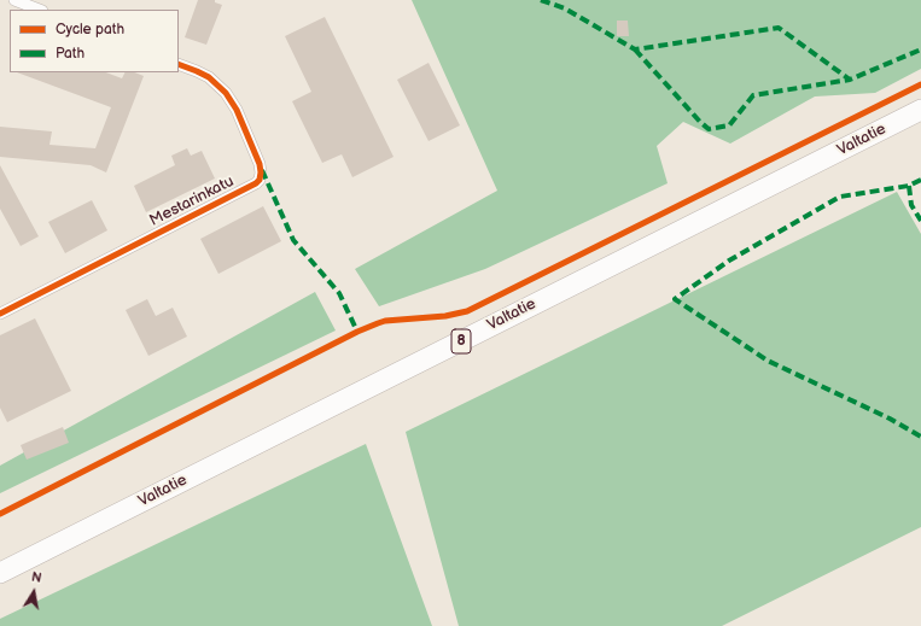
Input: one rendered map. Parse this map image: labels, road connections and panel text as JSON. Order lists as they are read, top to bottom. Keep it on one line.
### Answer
{"streets":{"highway":["Valtatie","8"],"street":["Mestarinkatu"]},"legend":["Cycle path","Path"],"north":"top"}
